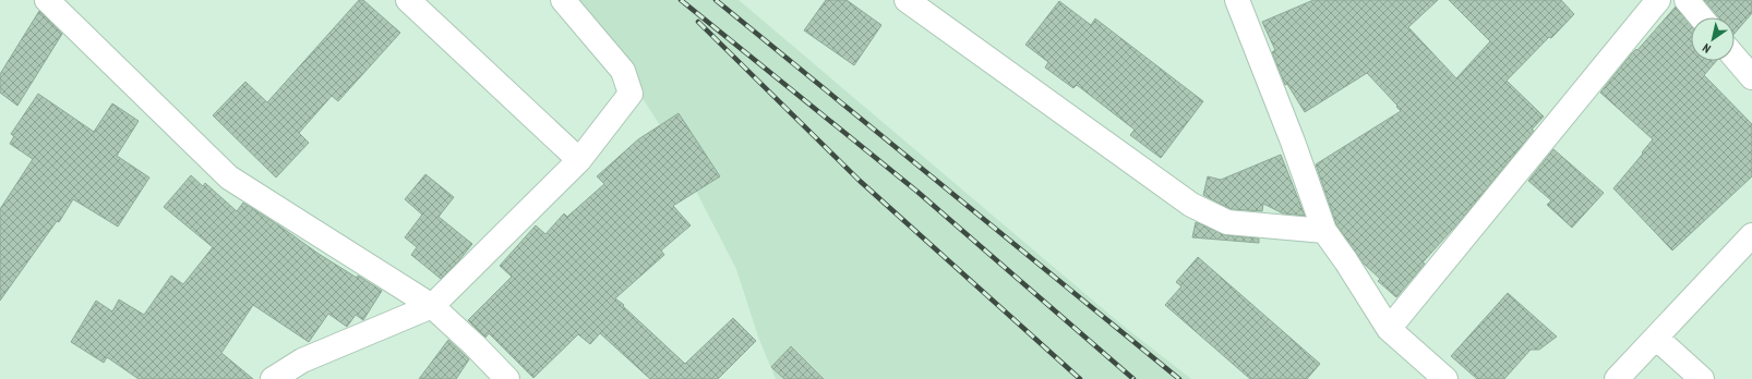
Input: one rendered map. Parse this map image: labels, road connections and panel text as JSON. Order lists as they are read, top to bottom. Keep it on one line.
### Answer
{"north":"bottom left"}
